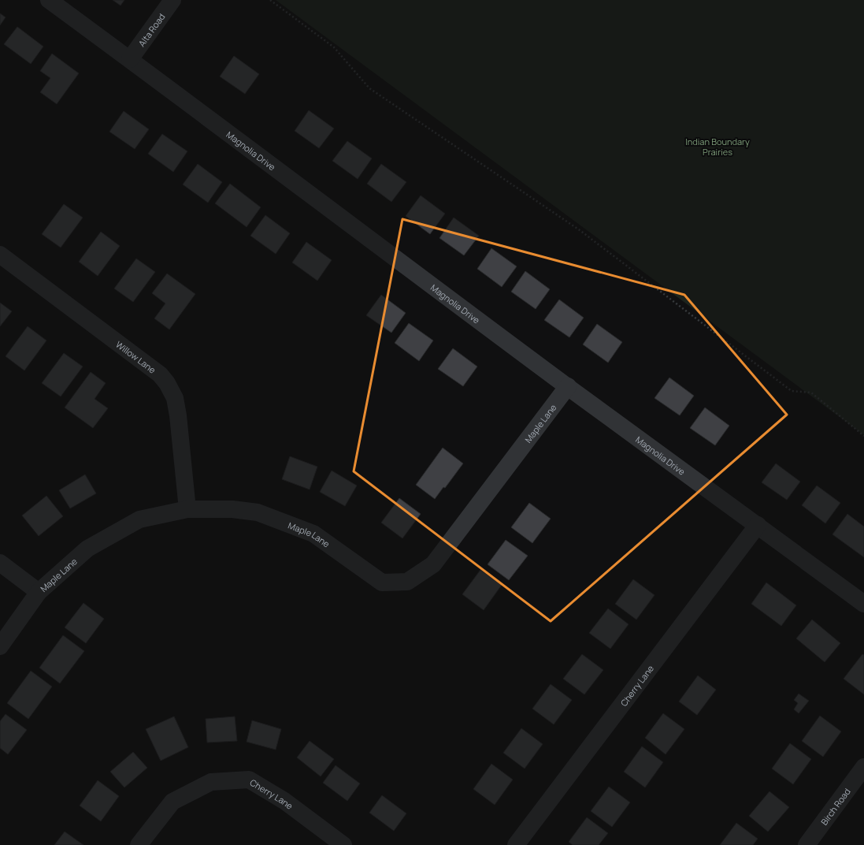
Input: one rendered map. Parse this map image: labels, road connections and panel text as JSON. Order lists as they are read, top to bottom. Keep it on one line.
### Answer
{"streets":{"street":["Alta Road","Magnolia Drive","Willow Lane","Maple Lane","Cherry Lane","Birch Road"]},"crossings":[["Alta Road","Magnolia Drive"],["Magnolia Drive","Maple Lane"],["Magnolia Drive","Cherry Lane"],["Willow Lane","Maple Lane"]],"parks":["Indian Boundary Prairies"]}
